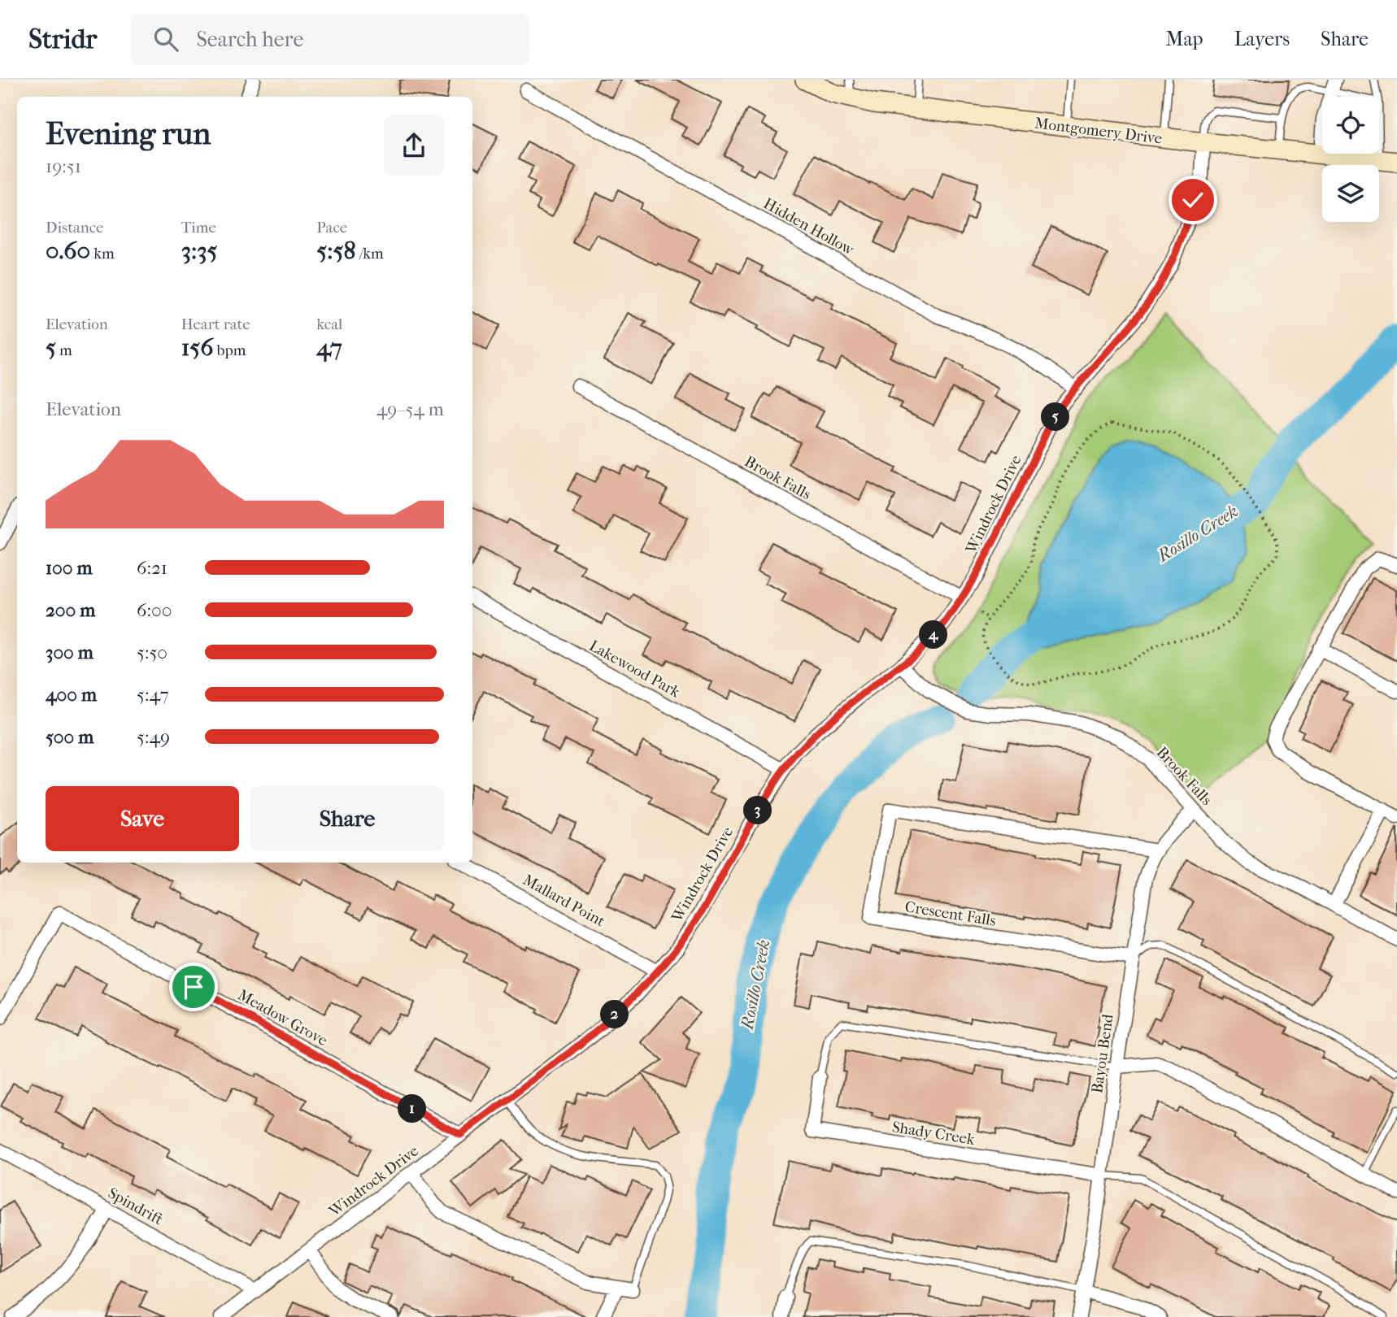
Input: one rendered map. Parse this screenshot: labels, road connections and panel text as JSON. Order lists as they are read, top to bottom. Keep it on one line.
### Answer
{"streets":{"main road":["Montgomery Drive"],"street":["Hidden Hollow","Brook Falls","Windrock Drive","Lakewood Park","Mallard Point","Crescent Falls","Meadow Grove","Bayou Bend","Shady Creek","Spindrift"]},"crossings":[["Montgomery Drive","Windrock Drive"],["Hidden Hollow","Windrock Drive"],["Brook Falls","Windrock Drive"],["Brook Falls","Bayou Bend"],["Windrock Drive","Lakewood Park"],["Windrock Drive","Mallard Point"],["Windrock Drive","Meadow Grove"],["Windrock Drive","Spindrift"],["Crescent Falls","Bayou Bend"],["Bayou Bend","Shady Creek"]],"water":["Rosillo Creek"],"page":{"header":"Stridr","search":"Search here","nav":["Map","Layers","Share"],"heading":["Evening run","19:51"],"stats":[["Distance","0.60 km"],["Time","3:35"],["Pace","5:58 /km"],["Elevation","5 m"],["Heart rate","156 bpm"],["kcal","47"]],"chart":["Elevation","49–54 m"],"pins":["5","4","3","2","1"],"list":[{"name":"100 m","note":"6:21"},{"name":"200 m","note":"6:00"},{"name":"300 m","note":"5:50"},{"name":"400 m","note":"5:47"},{"name":"500 m","note":"5:49"}],"buttons":["Save","Share"]}}
